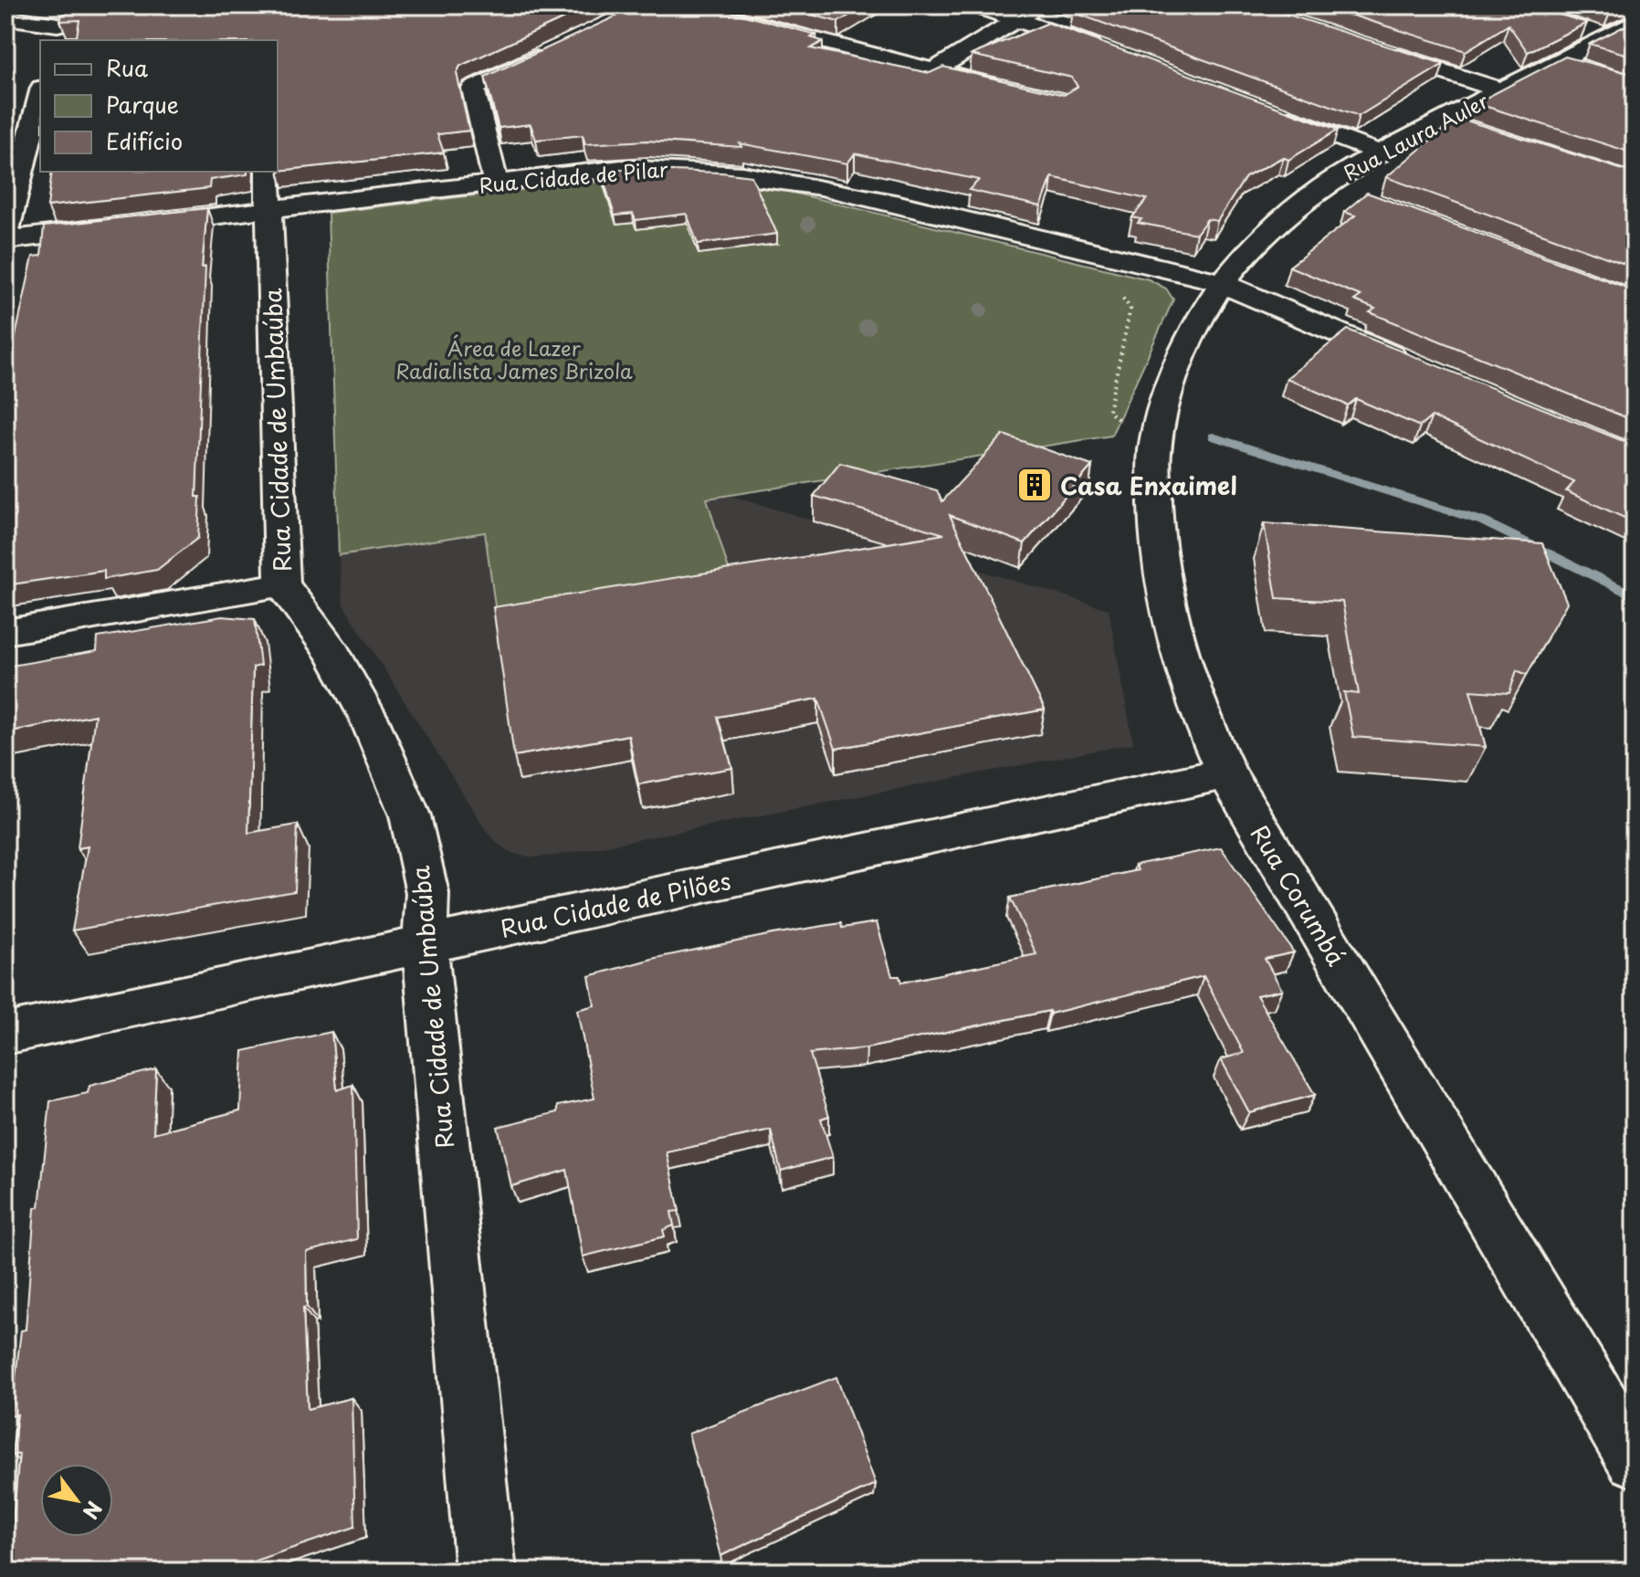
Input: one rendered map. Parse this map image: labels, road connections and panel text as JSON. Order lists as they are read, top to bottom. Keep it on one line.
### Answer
{"streets":{"street":["Rua Laura Auler","Rua Cidade de Pilar","Rua Cidade de Umbaúba","Rua Corumbá","Rua Cidade de Pilões"]},"crossings":[["Rua Laura Auler","Rua Cidade de Pilar"],["Rua Laura Auler","Rua Corumbá"],["Rua Cidade de Pilar","Rua Cidade de Umbaúba"],["Rua Cidade de Pilar","Rua Corumbá"],["Rua Cidade de Umbaúba","Rua Cidade de Pilões"],["Rua Corumbá","Rua Cidade de Pilões"]],"parks":["Área de Lazer Radialista James Brizola"],"places":{"building":["Casa Enxaimel"]},"legend":["Rua","Parque","Edifício"],"north":"bottom right"}
